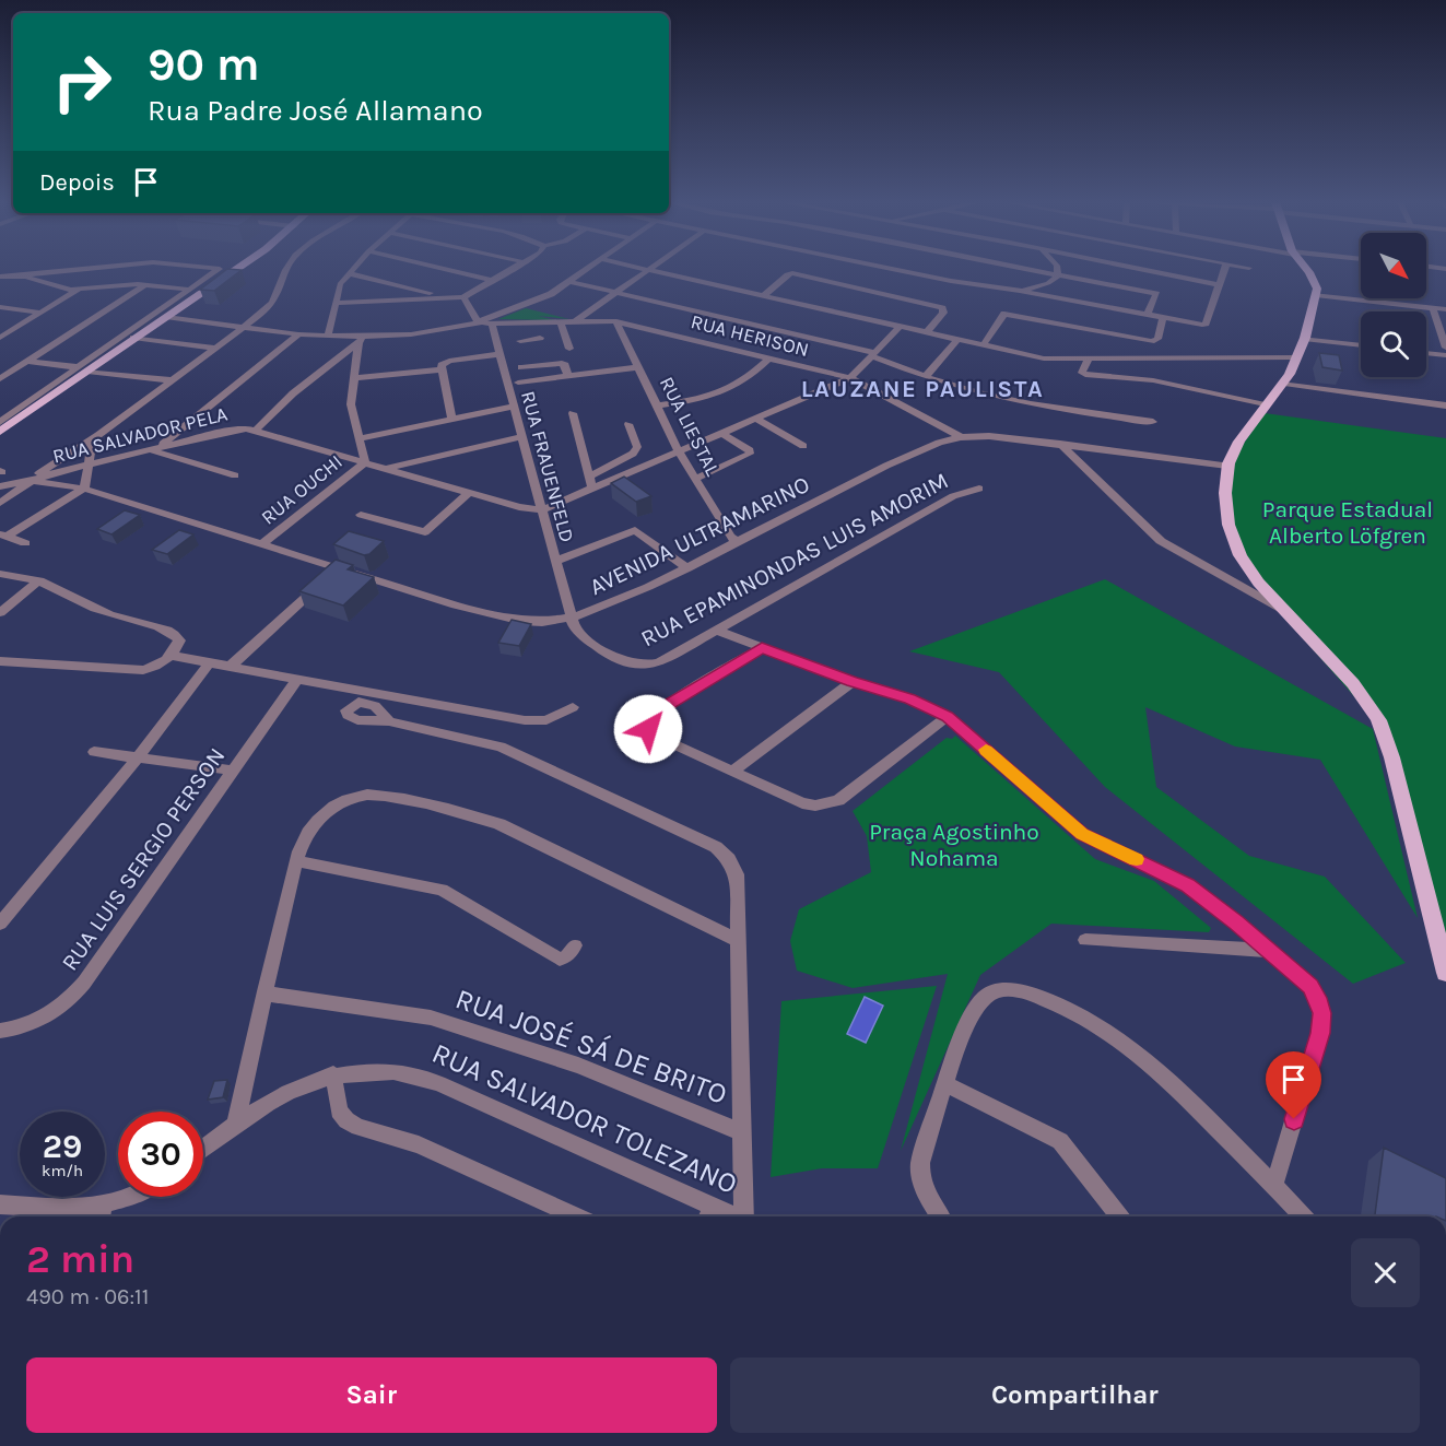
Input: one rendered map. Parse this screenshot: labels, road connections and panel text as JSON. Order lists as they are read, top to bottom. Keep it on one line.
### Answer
{"streets":{"street":["RUA HERISON","RUA LIESTAL","RUA SALVADOR PELA","RUA FRAUENFELD","RUA OUCHI","AVENIDA ULTRAMARINO","RUA EPAMINONDAS LUIS AMORIM","RUA LUIS SERGIO PERSON","RUA JOSÉ SÁ DE BRITO","RUA SALVADOR TOLEZANO"]},"crossings":[["RUA HERISON","RUA LIESTAL"],["RUA HERISON","RUA FRAUENFELD"],["RUA HERISON","AVENIDA ULTRAMARINO"],["RUA LIESTAL","AVENIDA ULTRAMARINO"],["RUA SALVADOR PELA","AVENIDA ULTRAMARINO"],["RUA FRAUENFELD","AVENIDA ULTRAMARINO"],["RUA FRAUENFELD","RUA EPAMINONDAS LUIS AMORIM"],["RUA OUCHI","AVENIDA ULTRAMARINO"],["AVENIDA ULTRAMARINO","RUA EPAMINONDAS LUIS AMORIM"]],"districts":["LAUZANE PAULISTA"],"parks":["Parque Estadual Alberto Löfgren","Praça Agostinho Nohama"],"north":"bottom right","page":{"turn":["90 m","Rua Padre José Allamano"],"then":"Depois","speed":"29 km/h","limit":"30","heading":["2 min","490 m · 06:11"],"buttons":["Sair","Compartilhar"]}}
